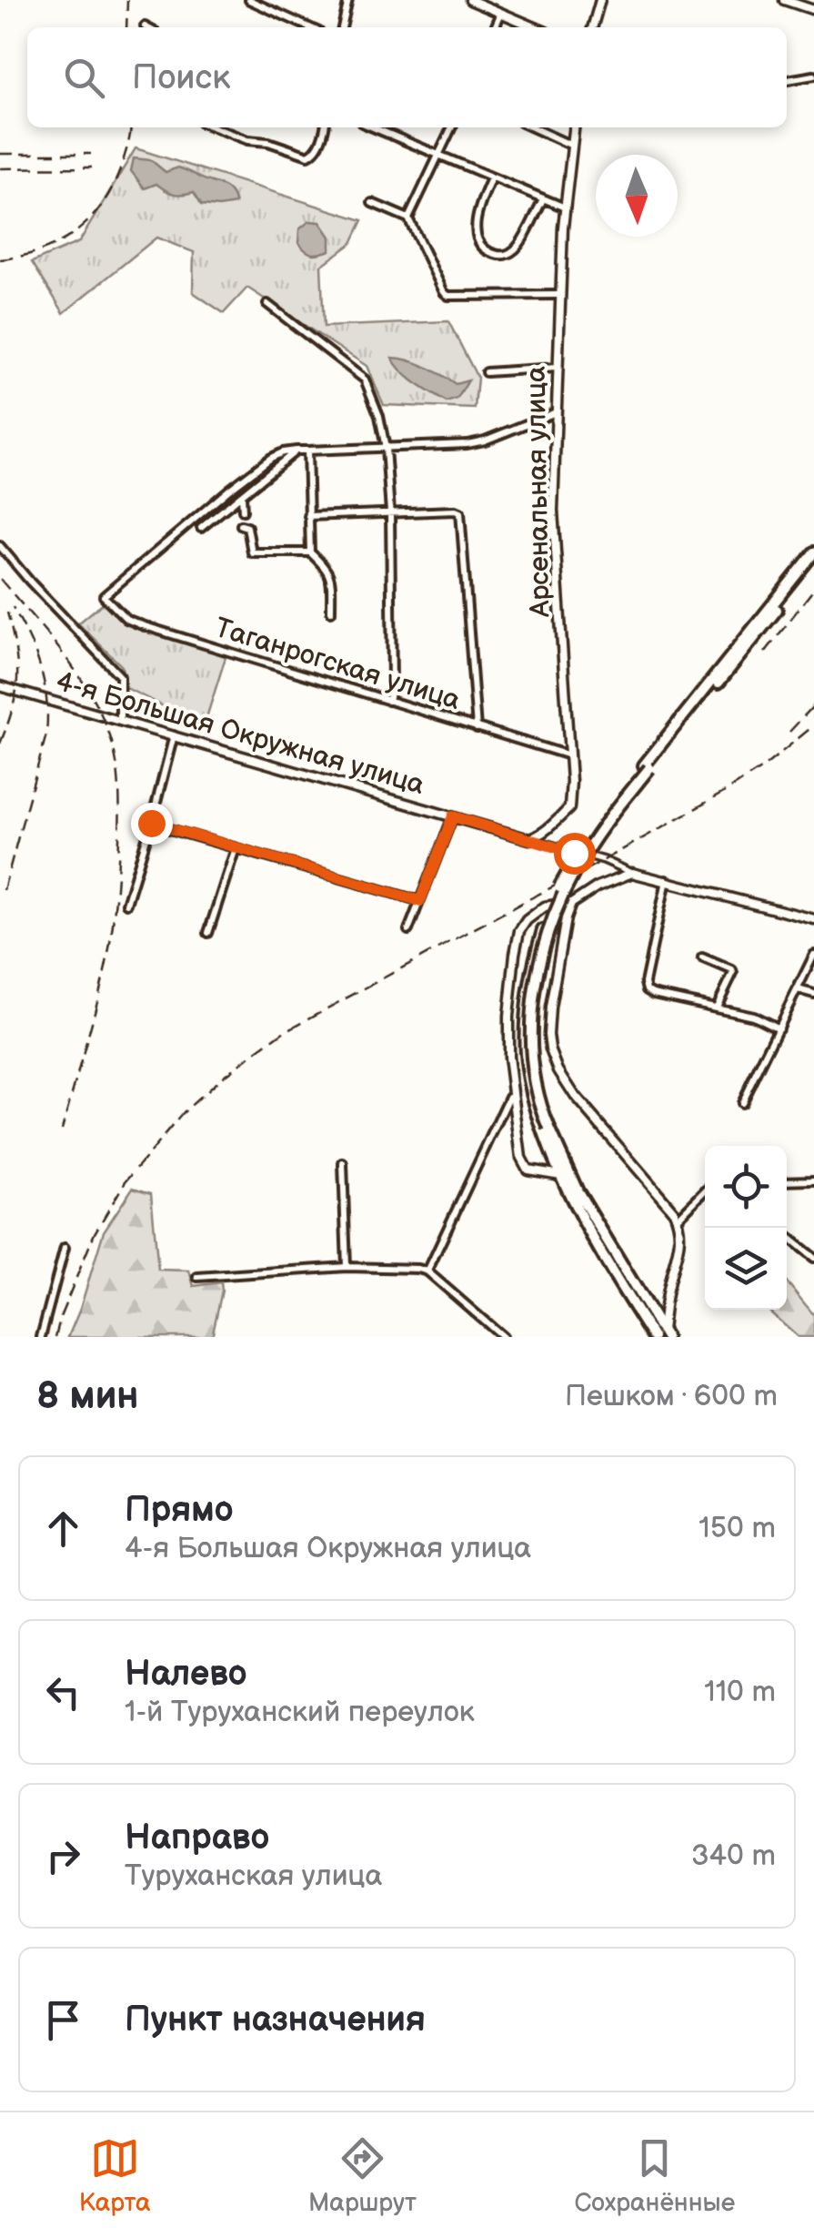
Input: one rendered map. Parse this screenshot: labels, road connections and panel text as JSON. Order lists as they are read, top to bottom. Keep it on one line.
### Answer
{"streets":{"street":["Арсенальная улица","Таганрогская улица","4-я Большая Окружная улица"]},"crossings":[["Арсенальная улица","Таганрогская улица"],["Арсенальная улица","4-я Большая Окружная улица"]],"north":"bottom","page":{"search":"Поиск","heading":["8 мин","Пешком · 600 m"],"list":[["Прямо","4-я Большая Окружная улица","150 m"],["Налево","1-й Туруханский переулок","110 m"],["Направо","Туруханская улица","340 m"],"Пункт назначения"],"nav":["Карта","Маршрут","Сохранённые"]}}
